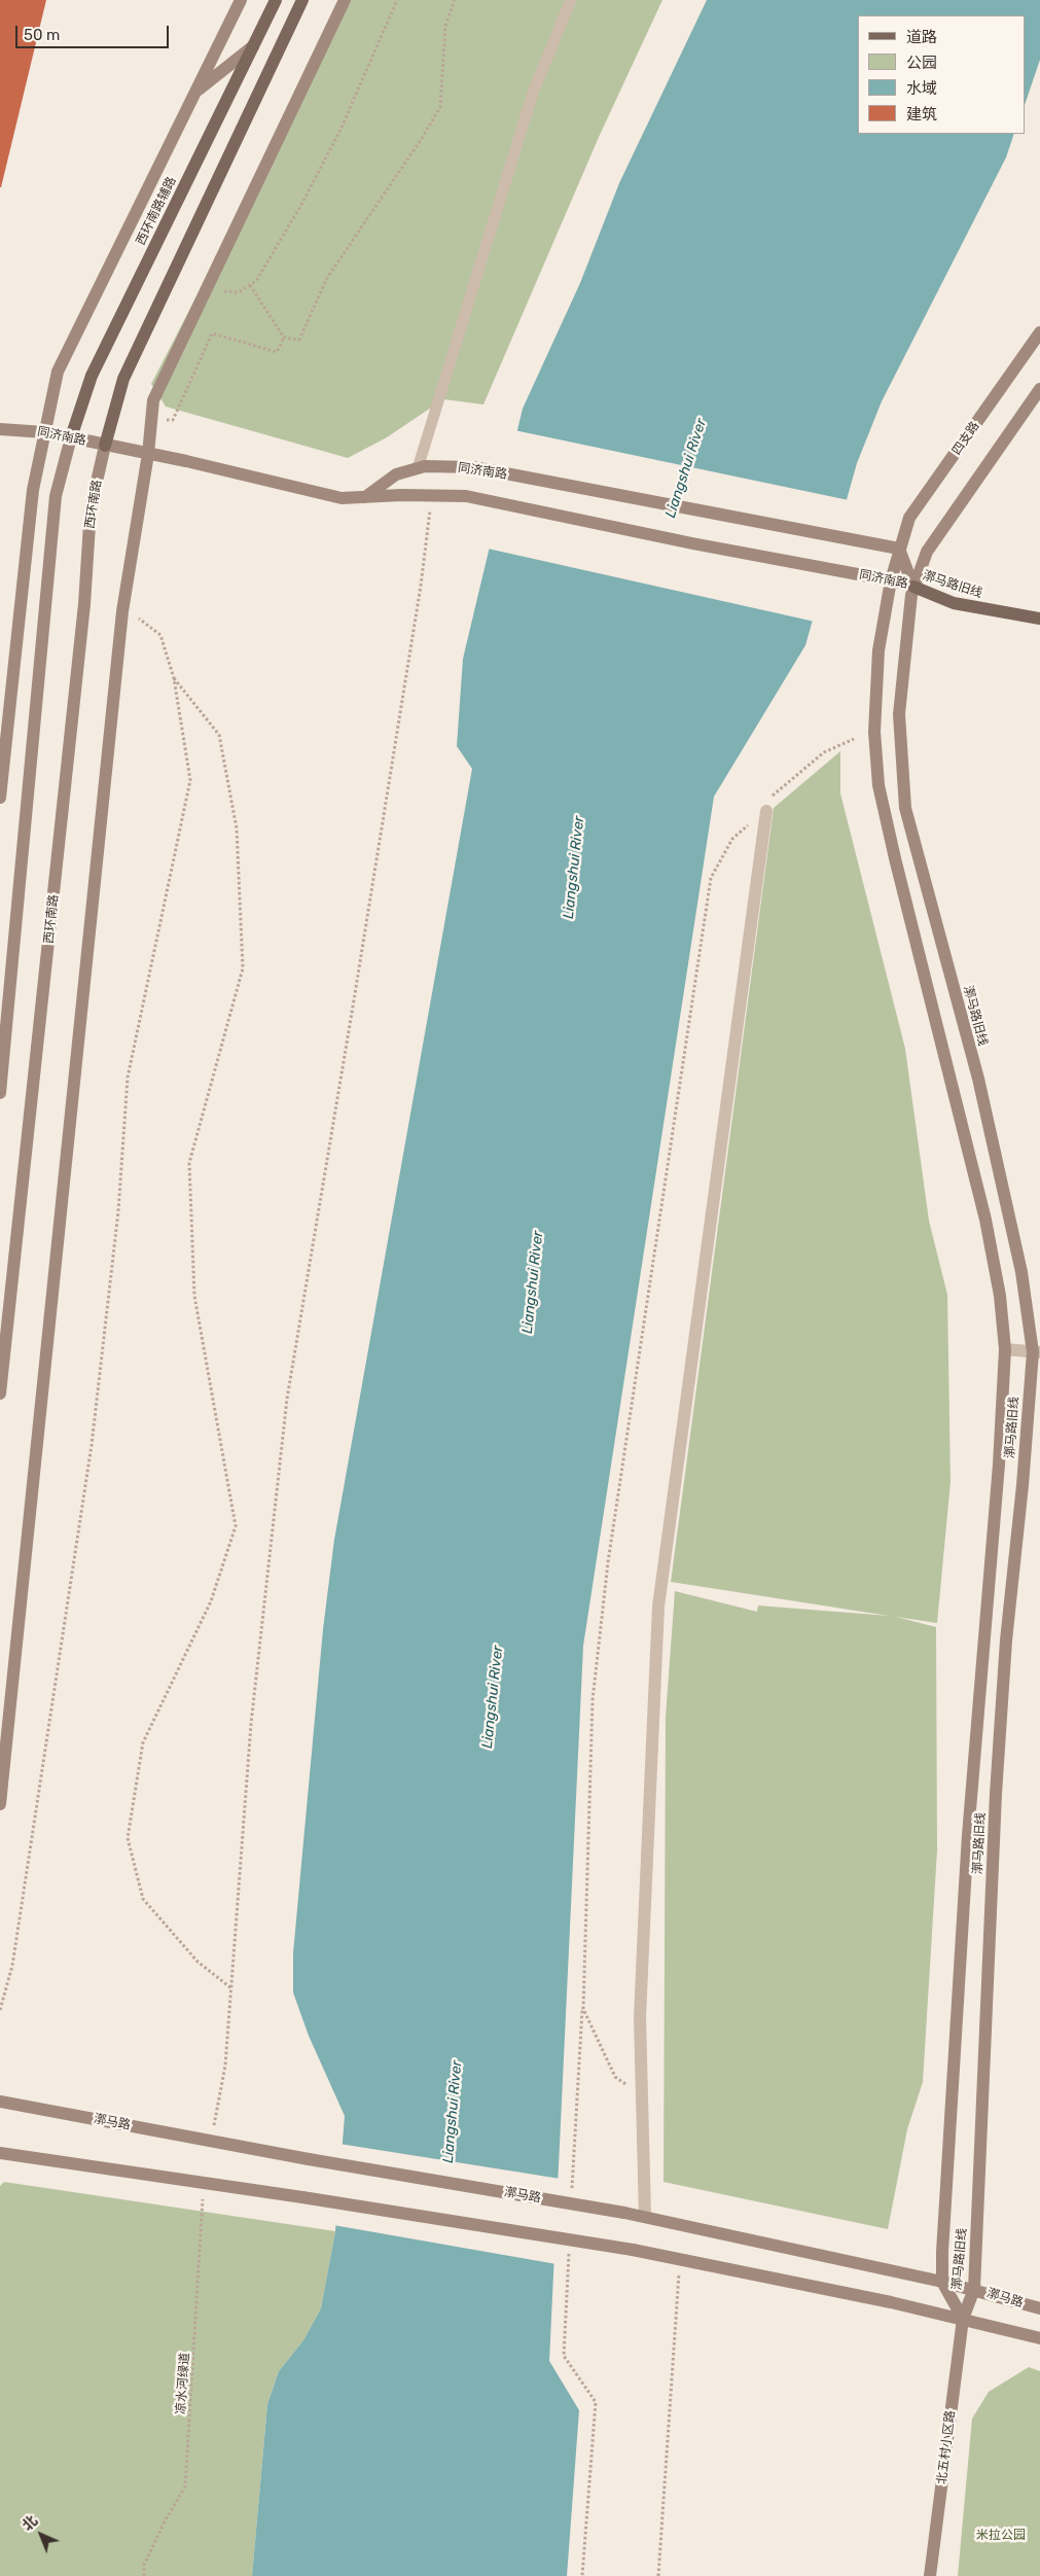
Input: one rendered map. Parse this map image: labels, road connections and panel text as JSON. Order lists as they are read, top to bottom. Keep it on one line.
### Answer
{"streets":{"main road":["西环南路辅路","同济南路","四支路","西环南路","漷马路旧线","漷马路","北五村小区路"],"path":["凉水河绿道"]},"crossings":[["西环南路辅路","同济南路"],["同济南路","四支路"],["同济南路","西环南路"],["同济南路","漷马路旧线"],["四支路","漷马路旧线"],["漷马路旧线","漷马路"],["漷马路旧线","北五村小区路"]],"water":["Liangshui River"],"parks":["米拉公园"],"legend":["道路","公园","水域","建筑"],"scale_bar":"50 m","north":"top left"}
